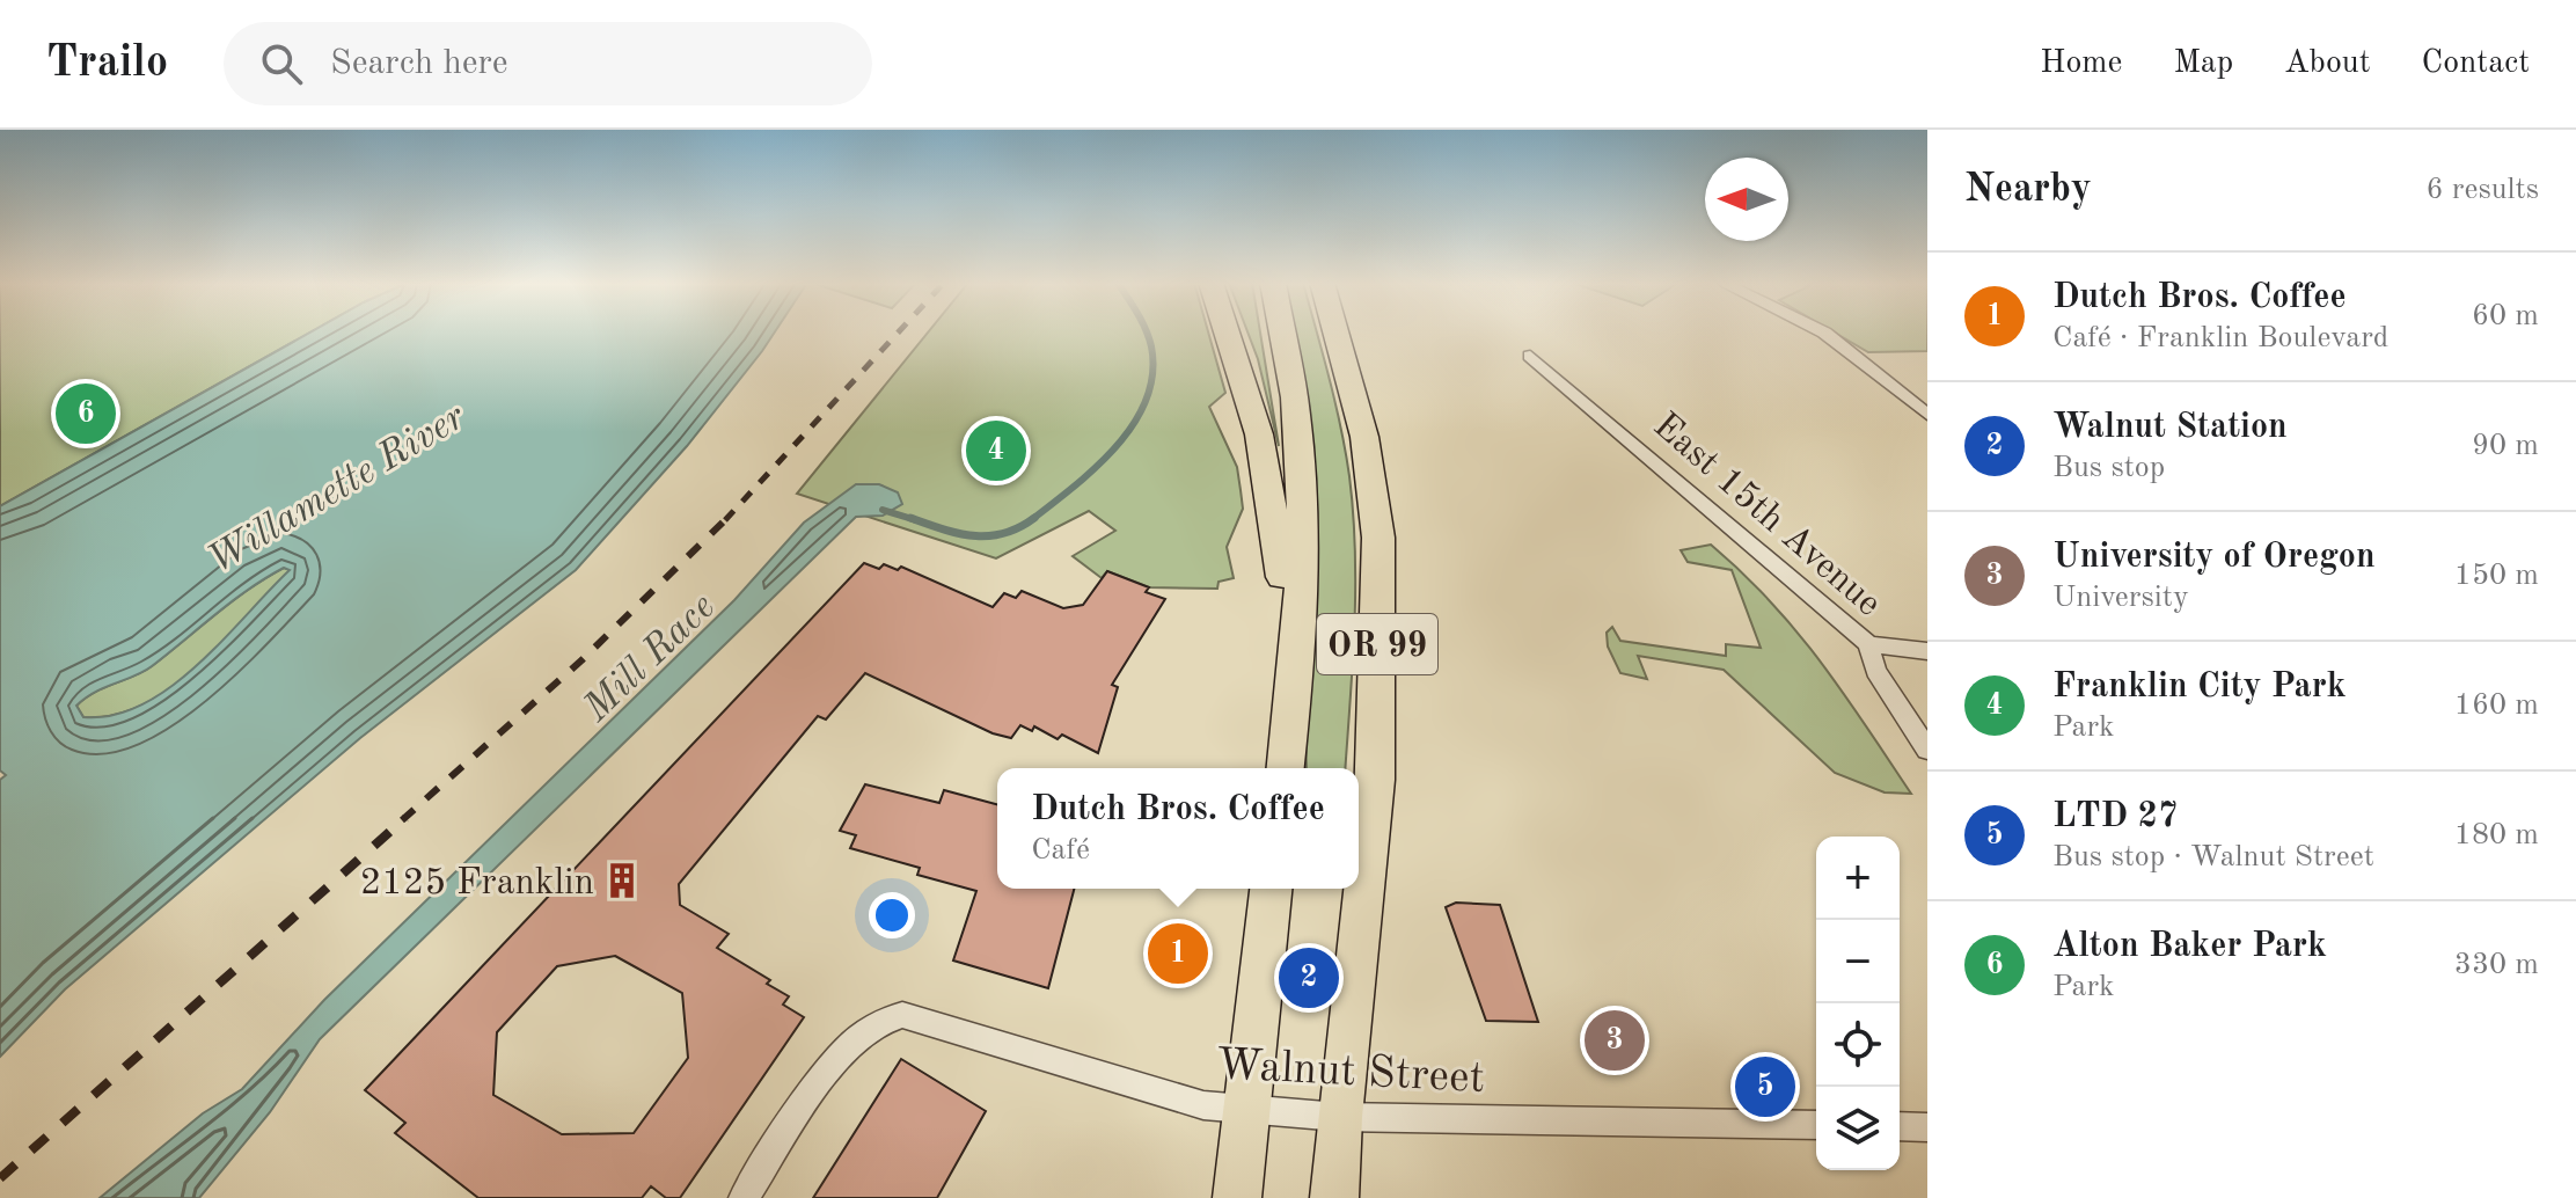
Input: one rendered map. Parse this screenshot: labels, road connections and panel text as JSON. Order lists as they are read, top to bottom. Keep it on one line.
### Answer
{"streets":{"main road":["OR 99"],"street":["East 15th Avenue","Walnut Street"]},"crossings":[["OR 99","Walnut Street"]],"water":["Willamette River","Mill Race"],"places":{"building":["2125 Franklin"]},"north":"left","page":{"header":"Trailo","search":"Search here","nav":["Home","Map","About","Contact"],"heading":["Nearby","6 results"],"list":[{"mark":"1","name":"Dutch Bros. Coffee","note":"Café · Franklin Boulevard","value":"60 m"},{"mark":"2","name":"Walnut Station","note":"Bus stop","value":"90 m"},{"mark":"3","name":"University of Oregon","note":"University","value":"150 m"},{"mark":"4","name":"Franklin City Park","note":"Park","value":"160 m"},{"mark":"5","name":"LTD 27","note":"Bus stop · Walnut Street","value":"180 m"},{"mark":"6","name":"Alton Baker Park","note":"Park","value":"330 m"}],"pins":["6","4","1","2","3","5"],"popup":["Dutch Bros. Coffee","Café"],"map_buttons":["+","−"]}}
